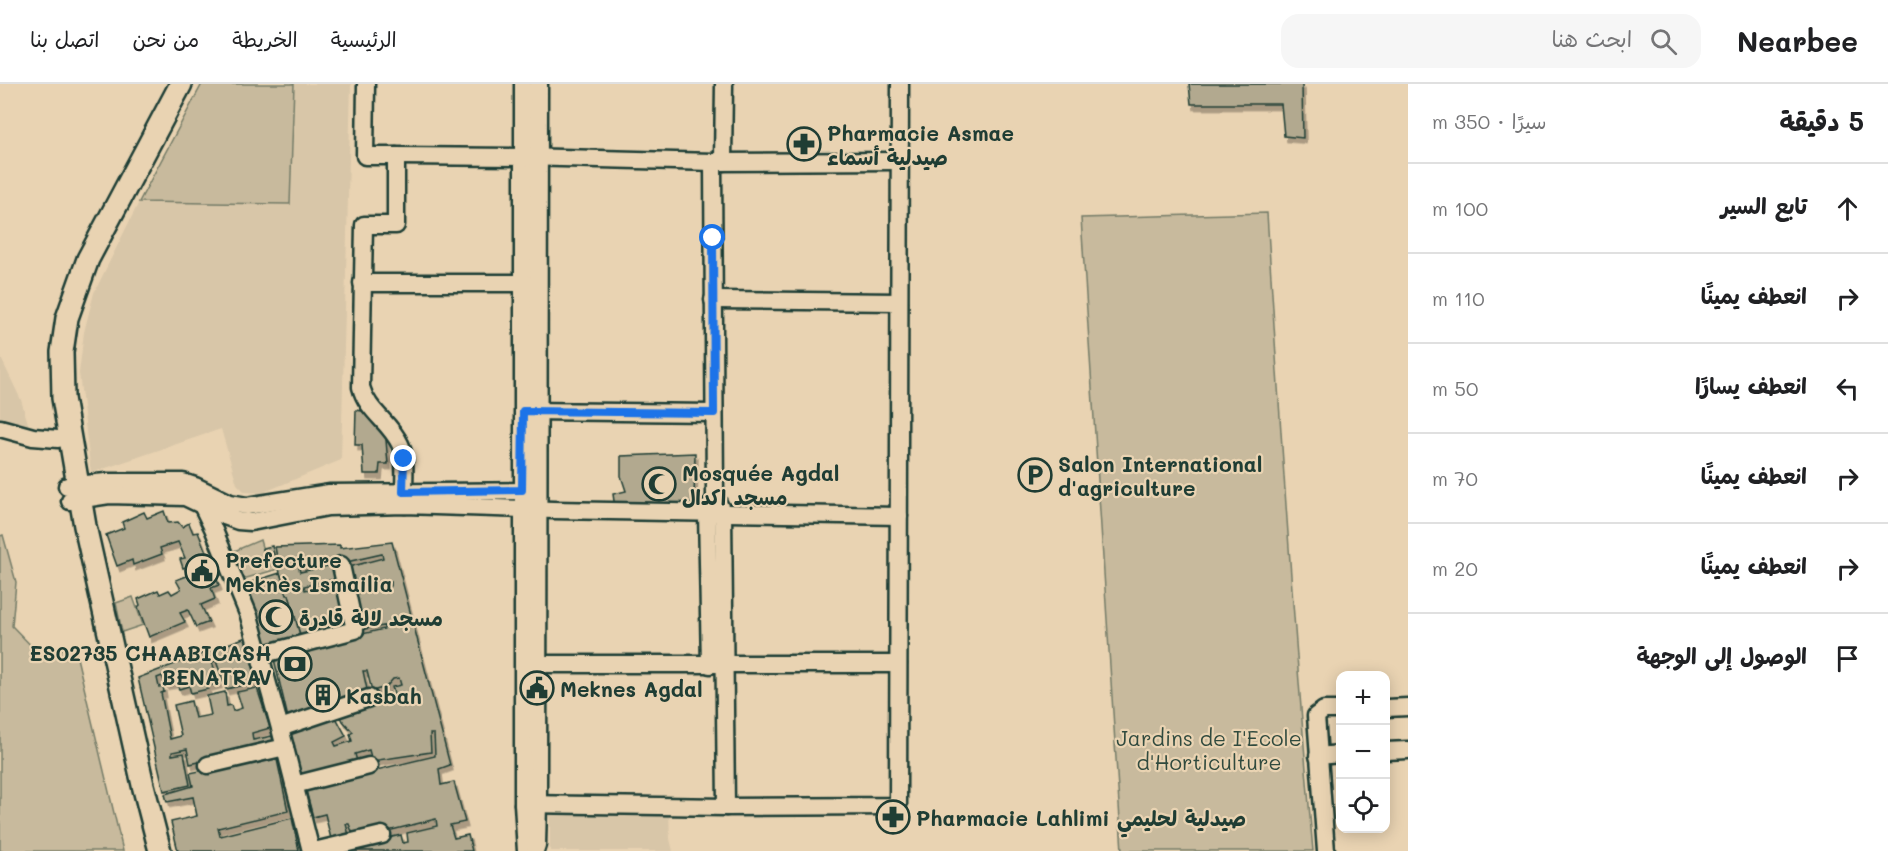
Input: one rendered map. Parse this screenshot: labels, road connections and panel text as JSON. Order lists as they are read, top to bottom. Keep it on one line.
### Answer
{"parks":["Jardins de I'Ecole d'Horticulture"],"places":{"pharmacy":["Pharmacie Asmae صيدلية أسماء","Pharmacie Lahlimi صيدلية لحليمي"],"parking":["Salon International d'agriculture"],"mosque":["Mosquée Agdal مسجد اكدال","مسجد لالة قادرة"],"public building":["Prefecture Meknès Ismailia","Meknes Agdal"],"bank":["ES02735 CHAABICASH BENATRAV"],"building":["Kasbah"]},"page":{"header":"Nearbee","search":"ابحث هنا","nav":["الرئيسية","الخريطة","من نحن","اتصل بنا"],"heading":["5 دقيقة","سيرًا · 350 m"],"list":[["تابع السير","100 m"],["انعطف يمينًا","110 m"],["انعطف يسارًا","50 m"],["انعطف يمينًا","70 m"],["انعطف يمينًا","20 m"],"الوصول إلى الوجهة"],"map_buttons":["+","−"]}}
